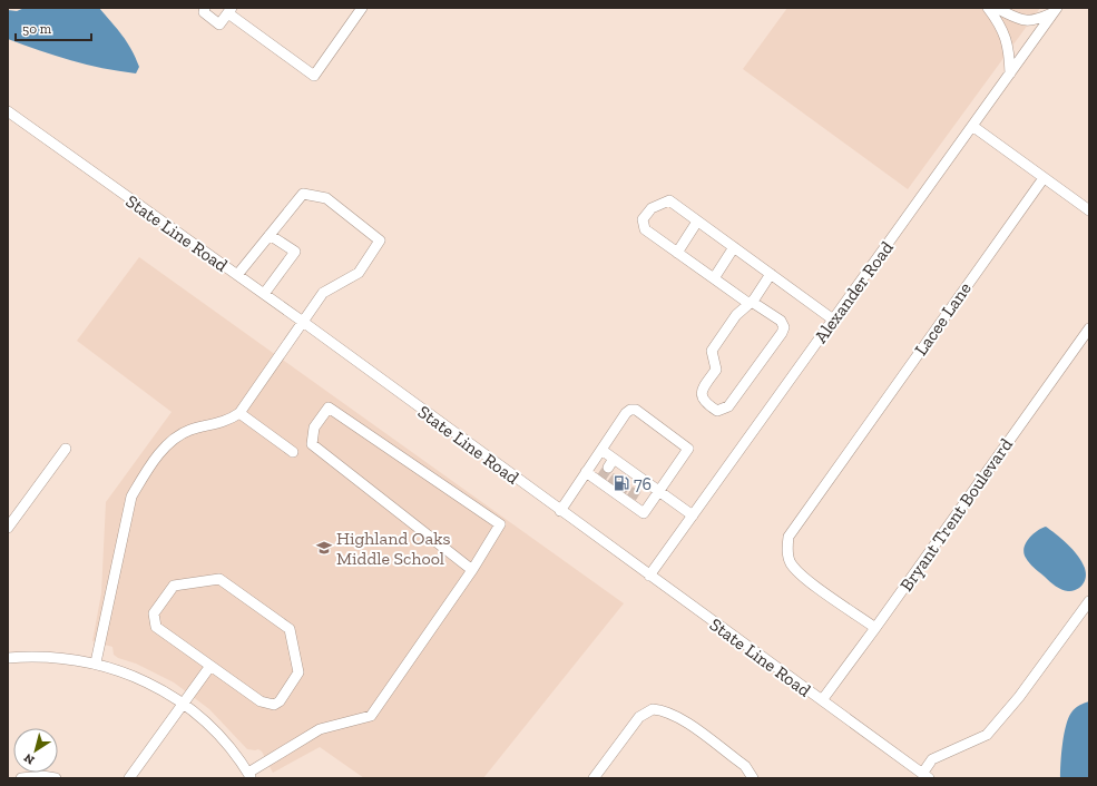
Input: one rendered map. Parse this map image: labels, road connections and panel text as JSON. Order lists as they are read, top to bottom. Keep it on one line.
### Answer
{"streets":{"street":["State Line Road","Alexander Road","Lacee Lane","Bryant Trent Boulevard"]},"crossings":[["State Line Road","Alexander Road"],["State Line Road","Bryant Trent Boulevard"],["Lacee Lane","Bryant Trent Boulevard"]],"places":{"fuel station":["76"],"school or university":["Highland Oaks Middle School"]},"scale_bar":"50 m","north":"bottom left"}
